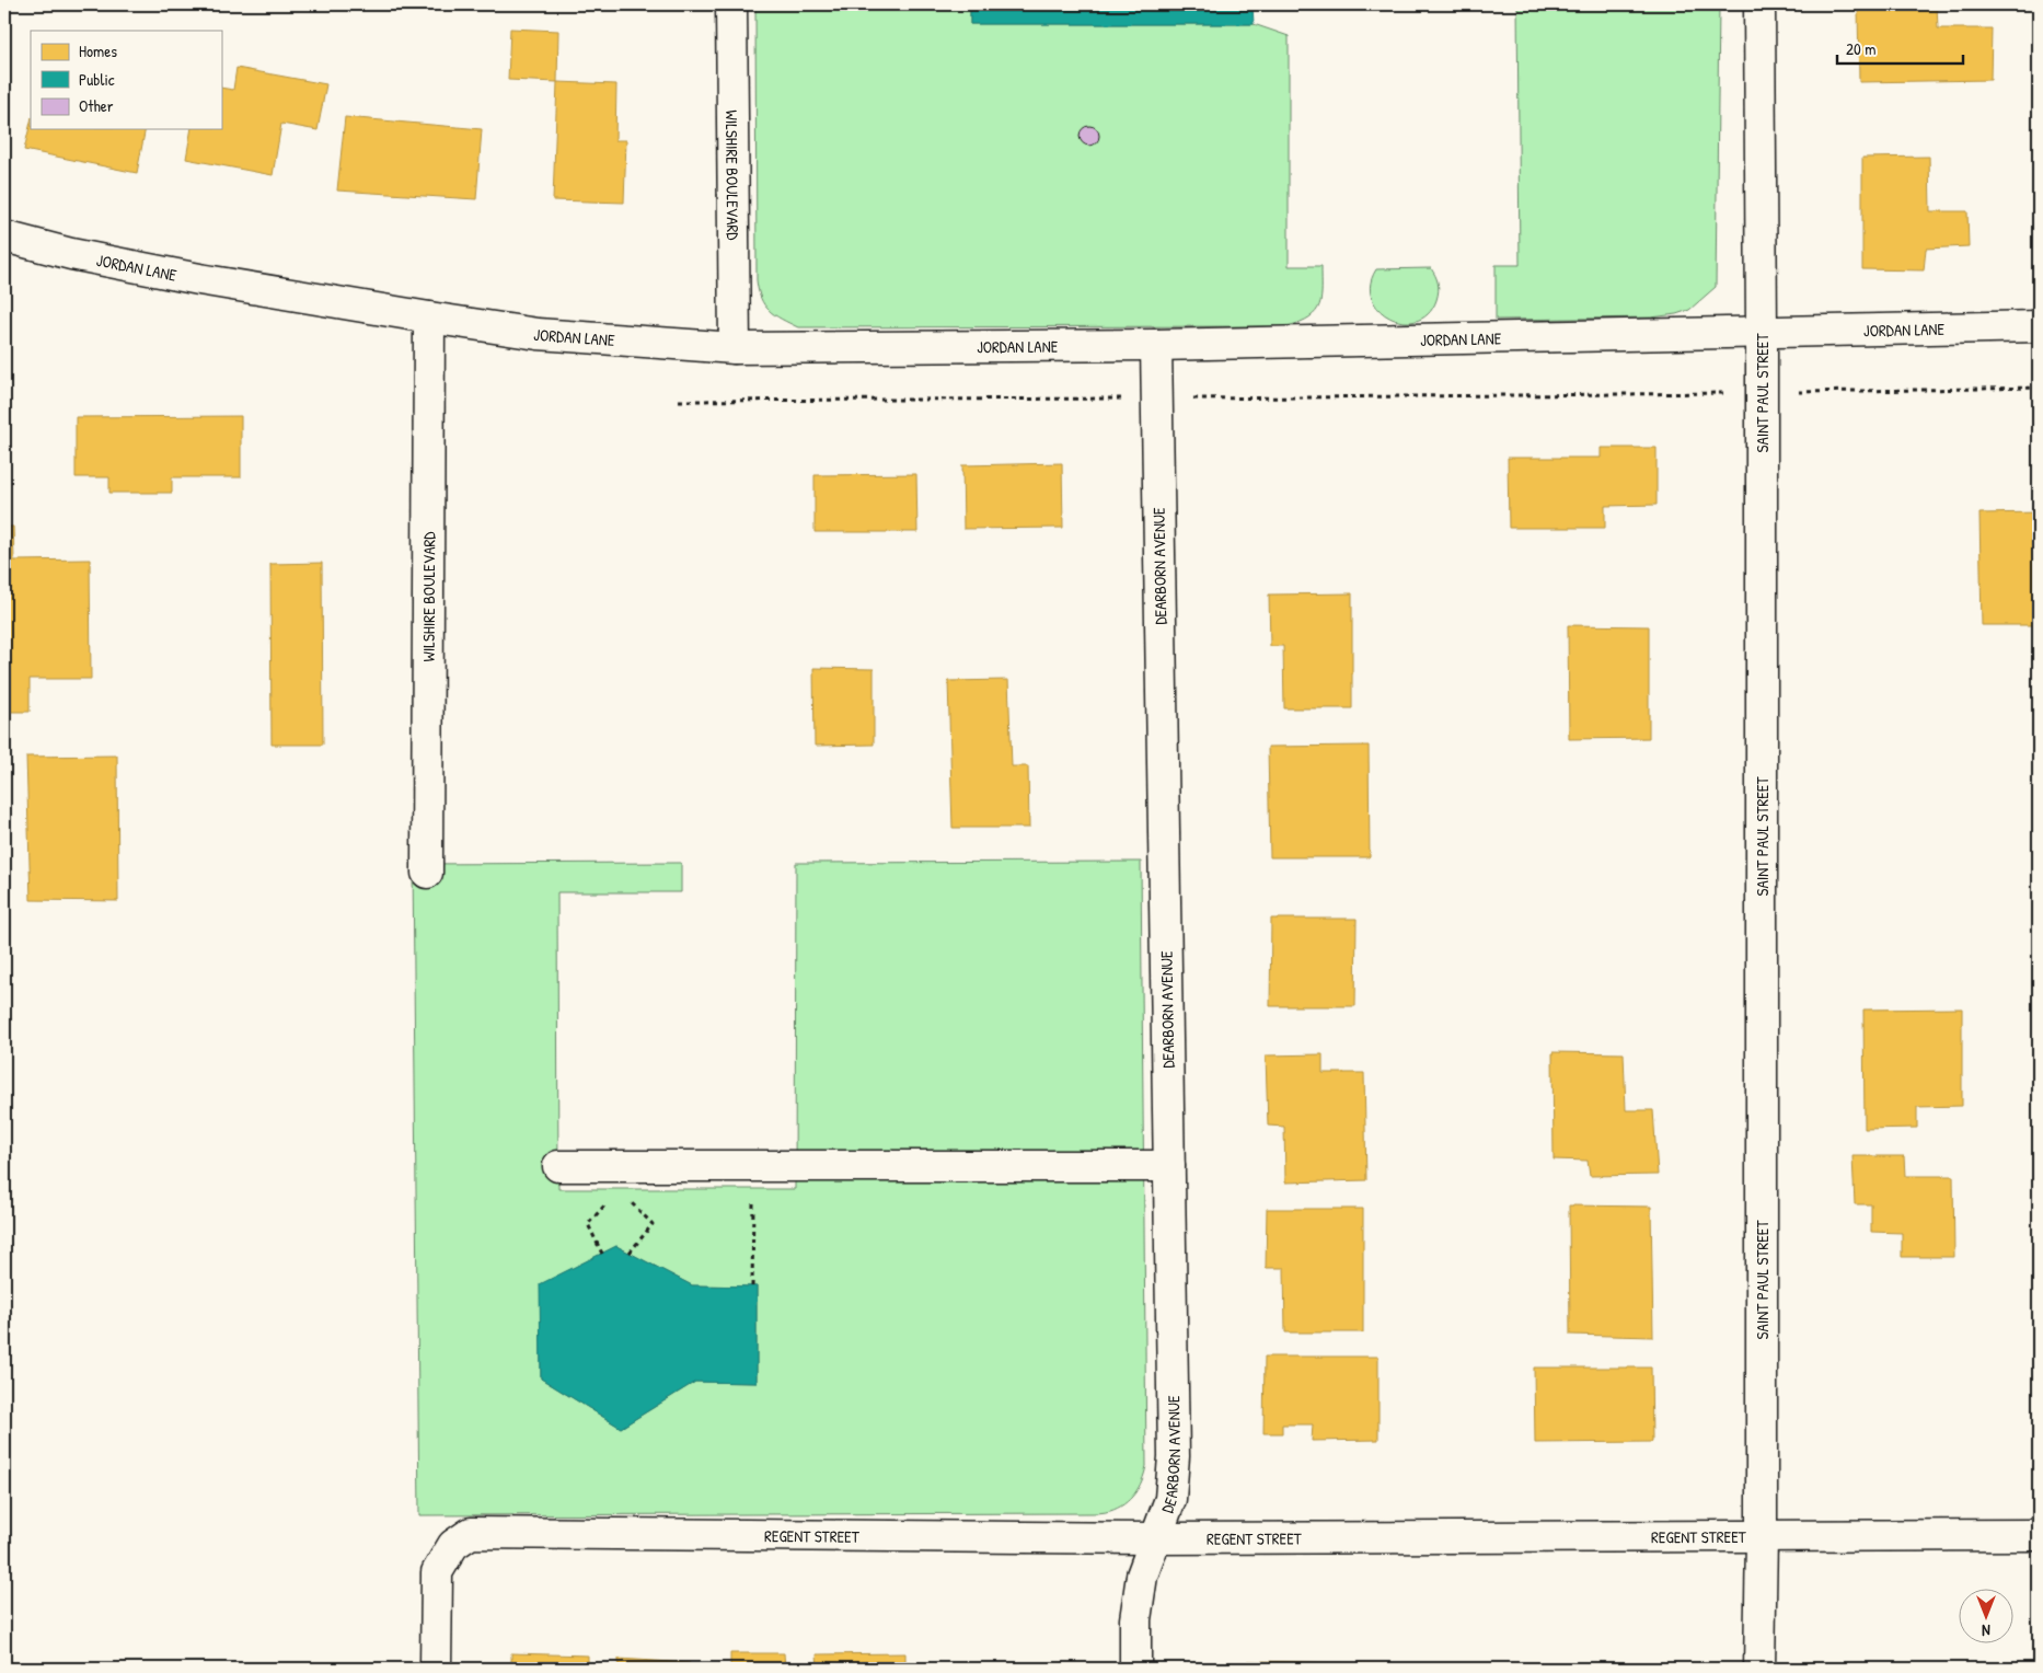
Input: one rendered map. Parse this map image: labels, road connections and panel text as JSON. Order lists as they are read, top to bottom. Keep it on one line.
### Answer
{"streets":{"street":["WILSHIRE BOULEVARD","JORDAN LANE","SAINT PAUL STREET","DEARBORN AVENUE","REGENT STREET"]},"crossings":[["WILSHIRE BOULEVARD","JORDAN LANE"],["JORDAN LANE","SAINT PAUL STREET"],["JORDAN LANE","DEARBORN AVENUE"],["SAINT PAUL STREET","REGENT STREET"],["DEARBORN AVENUE","REGENT STREET"]],"legend":["Homes","Public","Other"],"scale_bar":"20 m","north":"bottom"}
